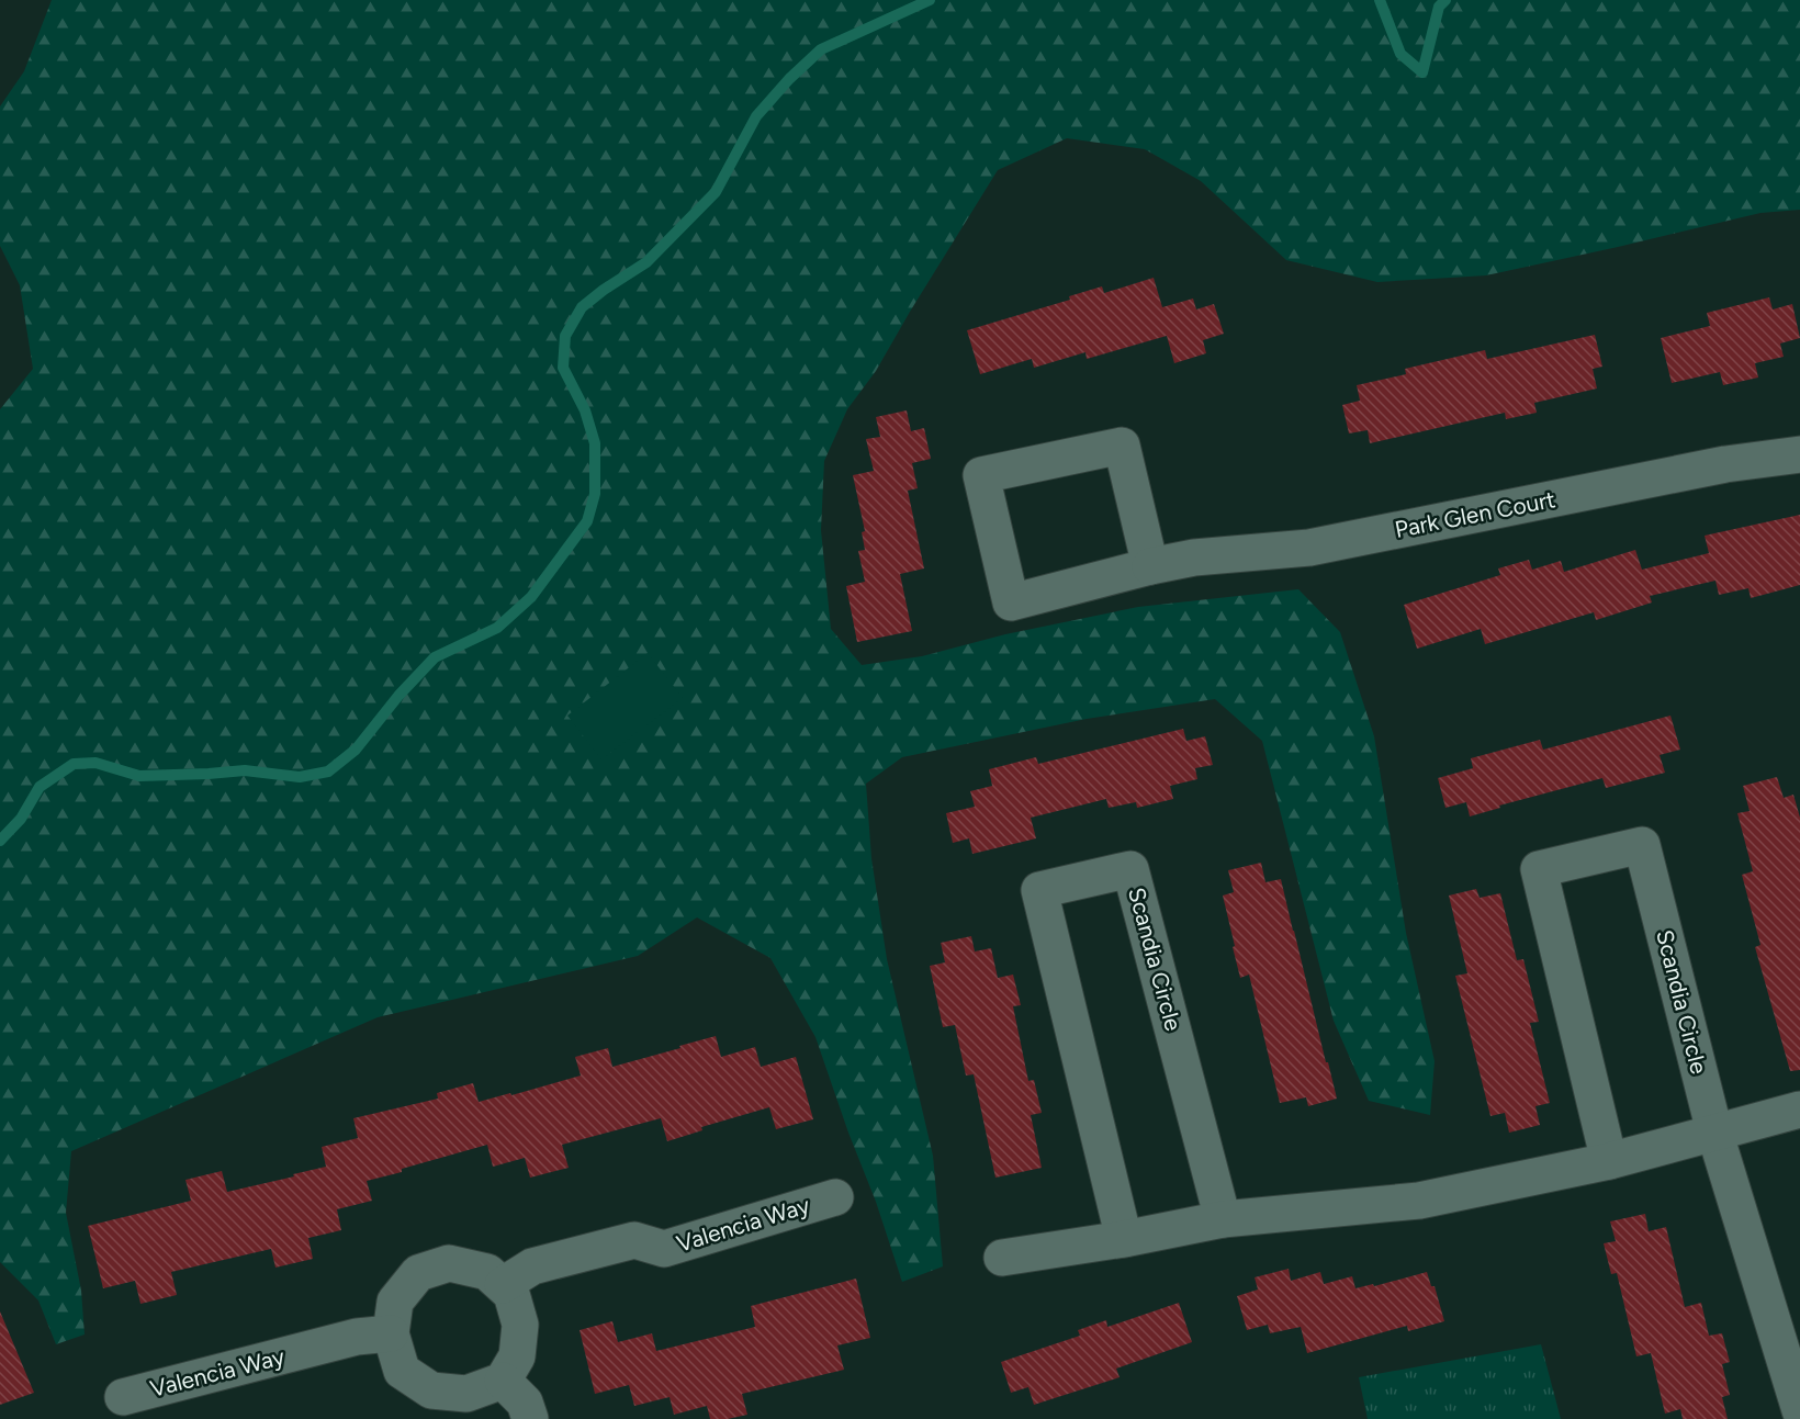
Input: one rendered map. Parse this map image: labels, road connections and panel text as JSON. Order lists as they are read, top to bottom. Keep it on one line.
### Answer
{"streets":{"street":["Park Glen Court","Scandia Circle","Valencia Way"]}}
